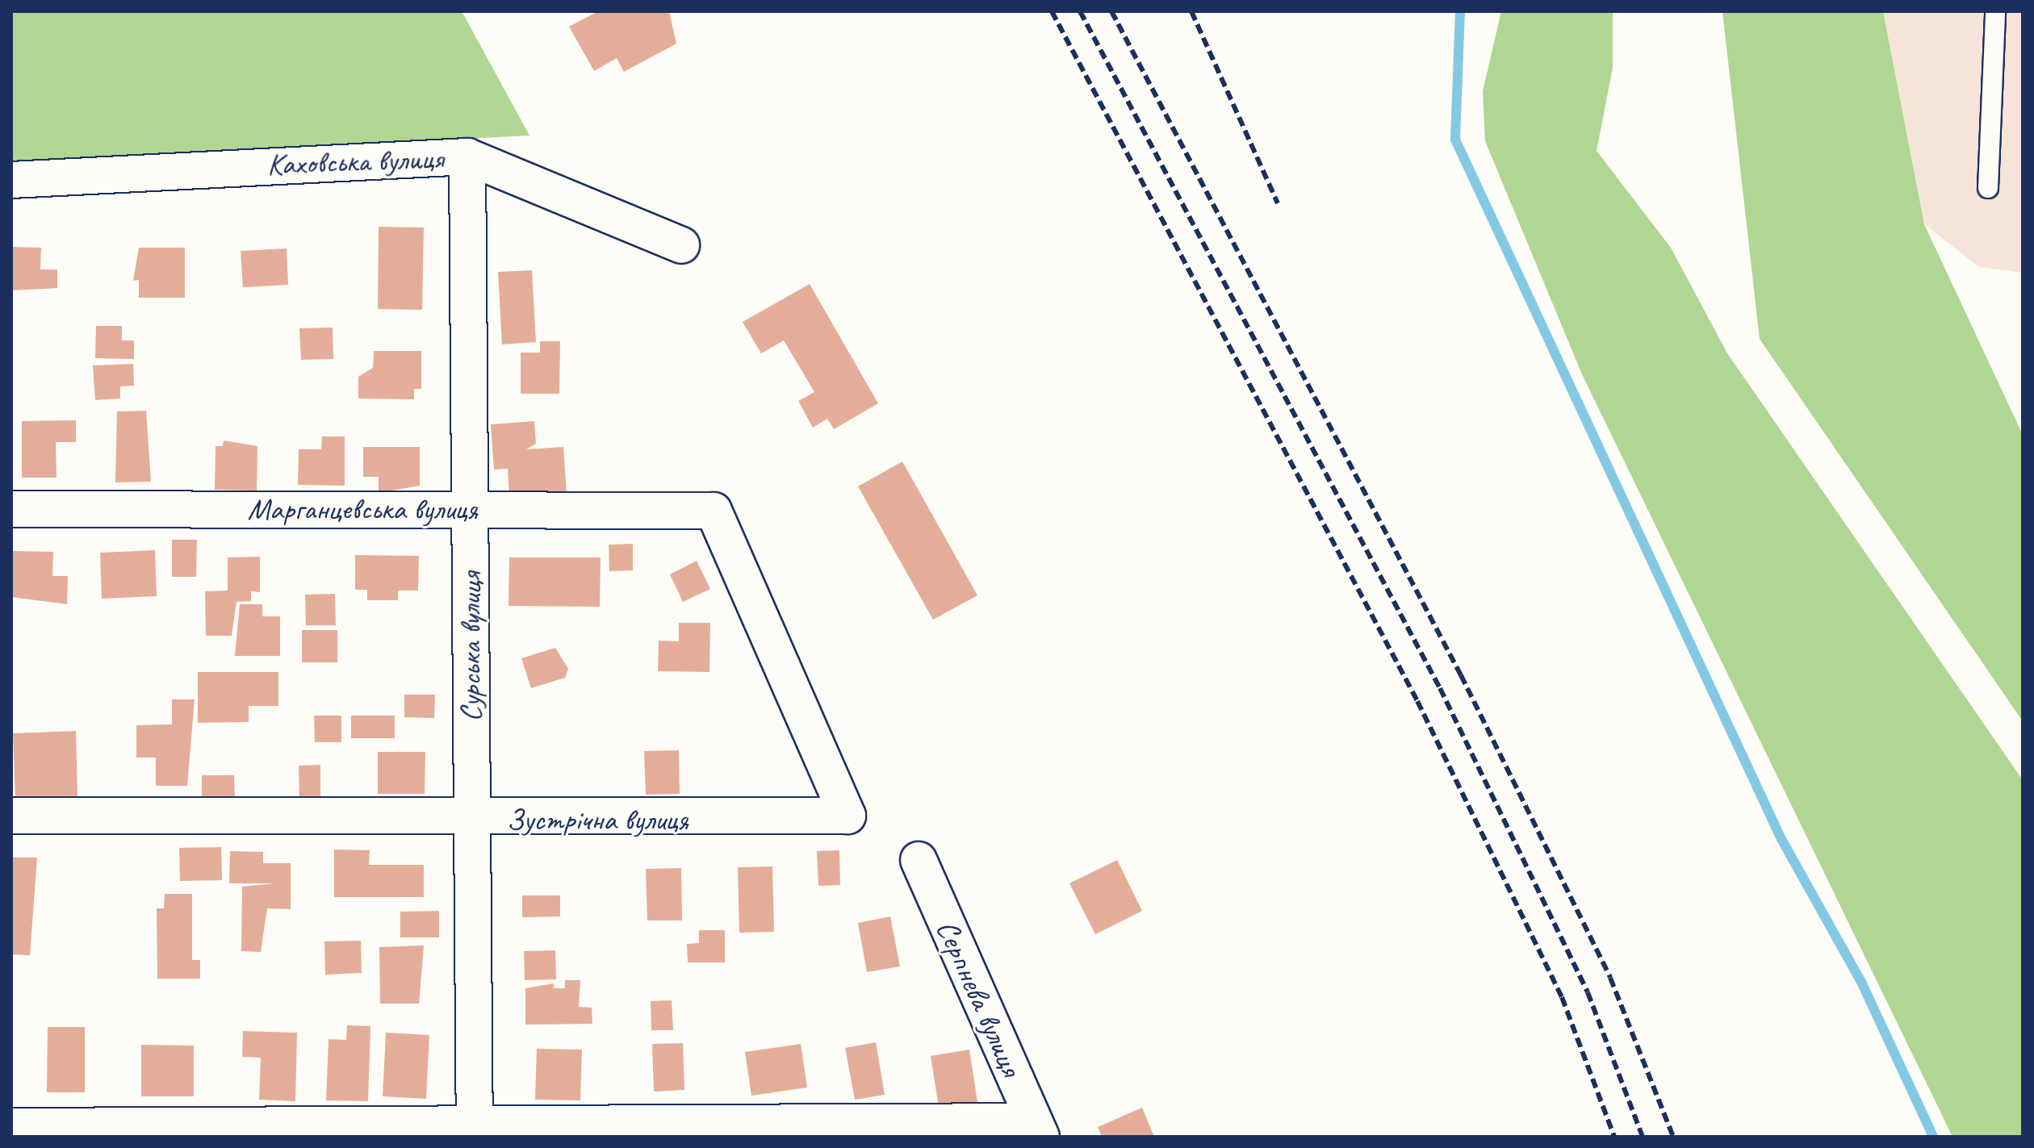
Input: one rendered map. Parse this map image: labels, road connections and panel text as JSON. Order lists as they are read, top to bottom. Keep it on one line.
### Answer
{"streets":{"street":["Каховська вулиця","Марганцевська вулиця","Сурська вулиця","Зустрічна вулиця","Серпнева вулиця"]},"crossings":[["Каховська вулиця","Сурська вулиця"],["Марганцевська вулиця","Сурська вулиця"],["Марганцевська вулиця","Зустрічна вулиця"],["Сурська вулиця","Зустрічна вулиця"]]}
